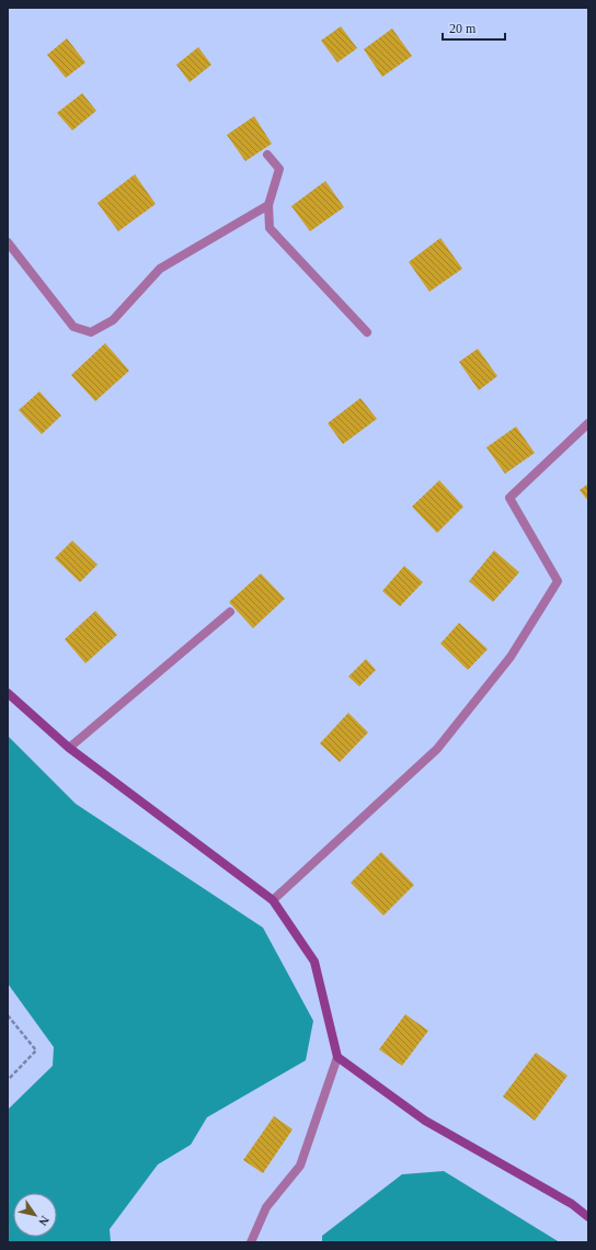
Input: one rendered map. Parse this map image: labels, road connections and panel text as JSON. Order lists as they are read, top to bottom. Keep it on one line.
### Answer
{"scale_bar":"20 m","north":"bottom right"}
